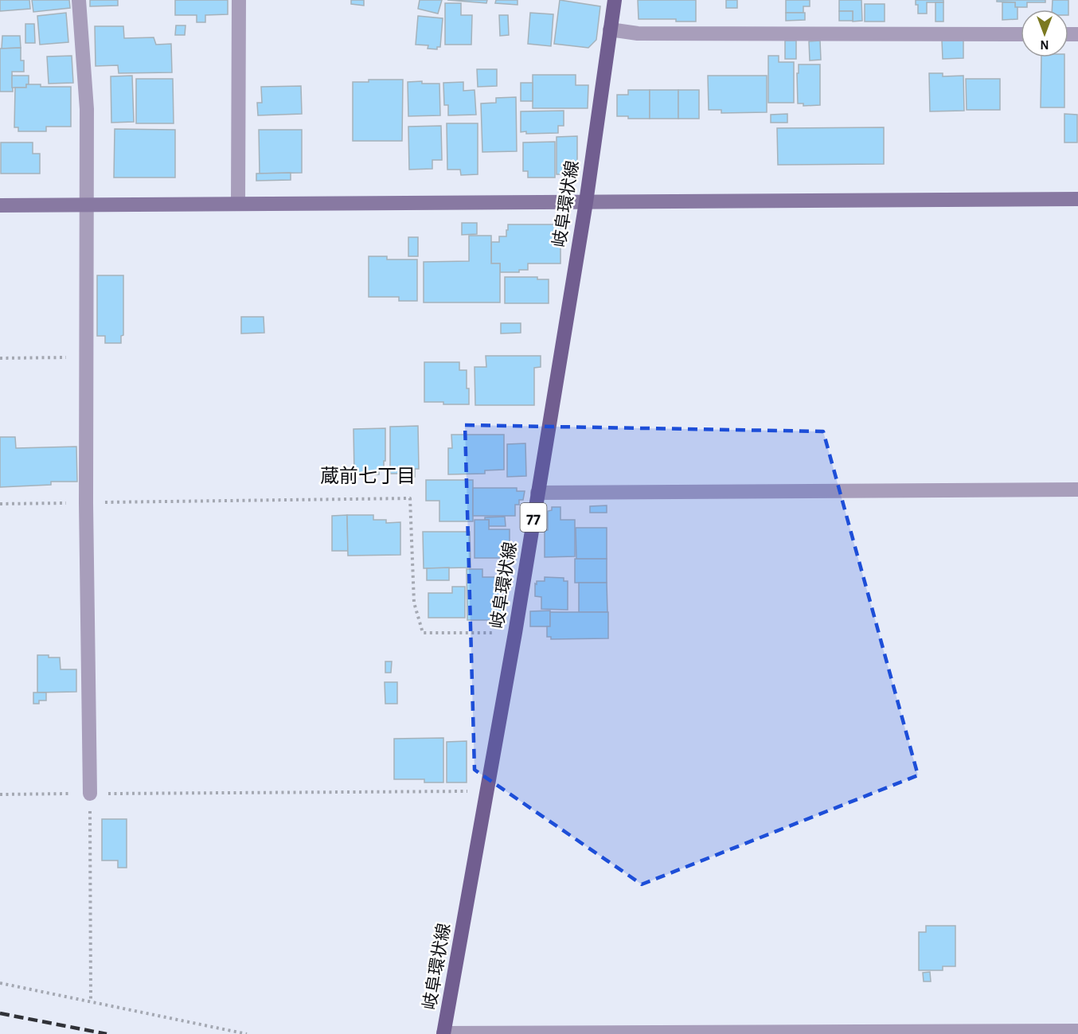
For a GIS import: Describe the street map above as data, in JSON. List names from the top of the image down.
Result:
{
  "streets": {
    "main road": ["岐阜環状線", "77"]
  },
  "districts": ["蔵前七丁目"],
  "north": "bottom"
}
